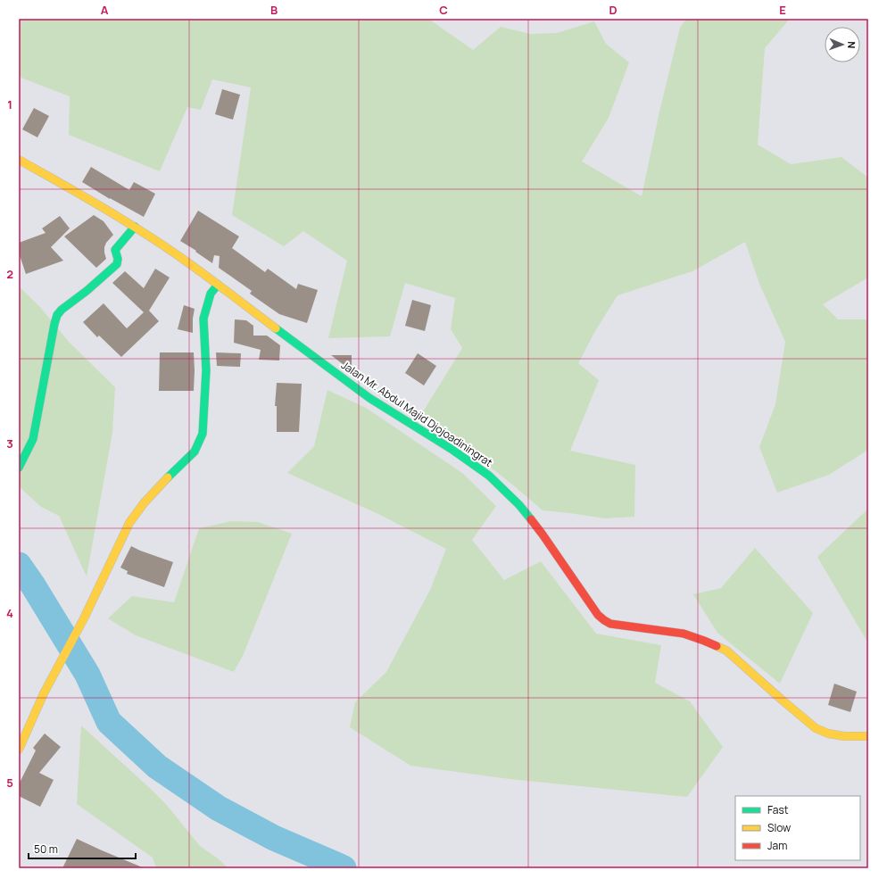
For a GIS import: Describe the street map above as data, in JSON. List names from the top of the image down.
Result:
{
  "streets": {
    "street": ["Jalan Mr. Abdul Majid Djojoadiningrat"]
  },
  "legend": ["Fast", "Slow", "Jam"],
  "scale_bar": "50 m",
  "north": "right",
  "grid": {
    "columns": [
      "A",
      "B",
      "C",
      "D",
      "E"
    ],
    "rows": [
      "1",
      "2",
      "3",
      "4",
      "5"
    ]
  }
}
